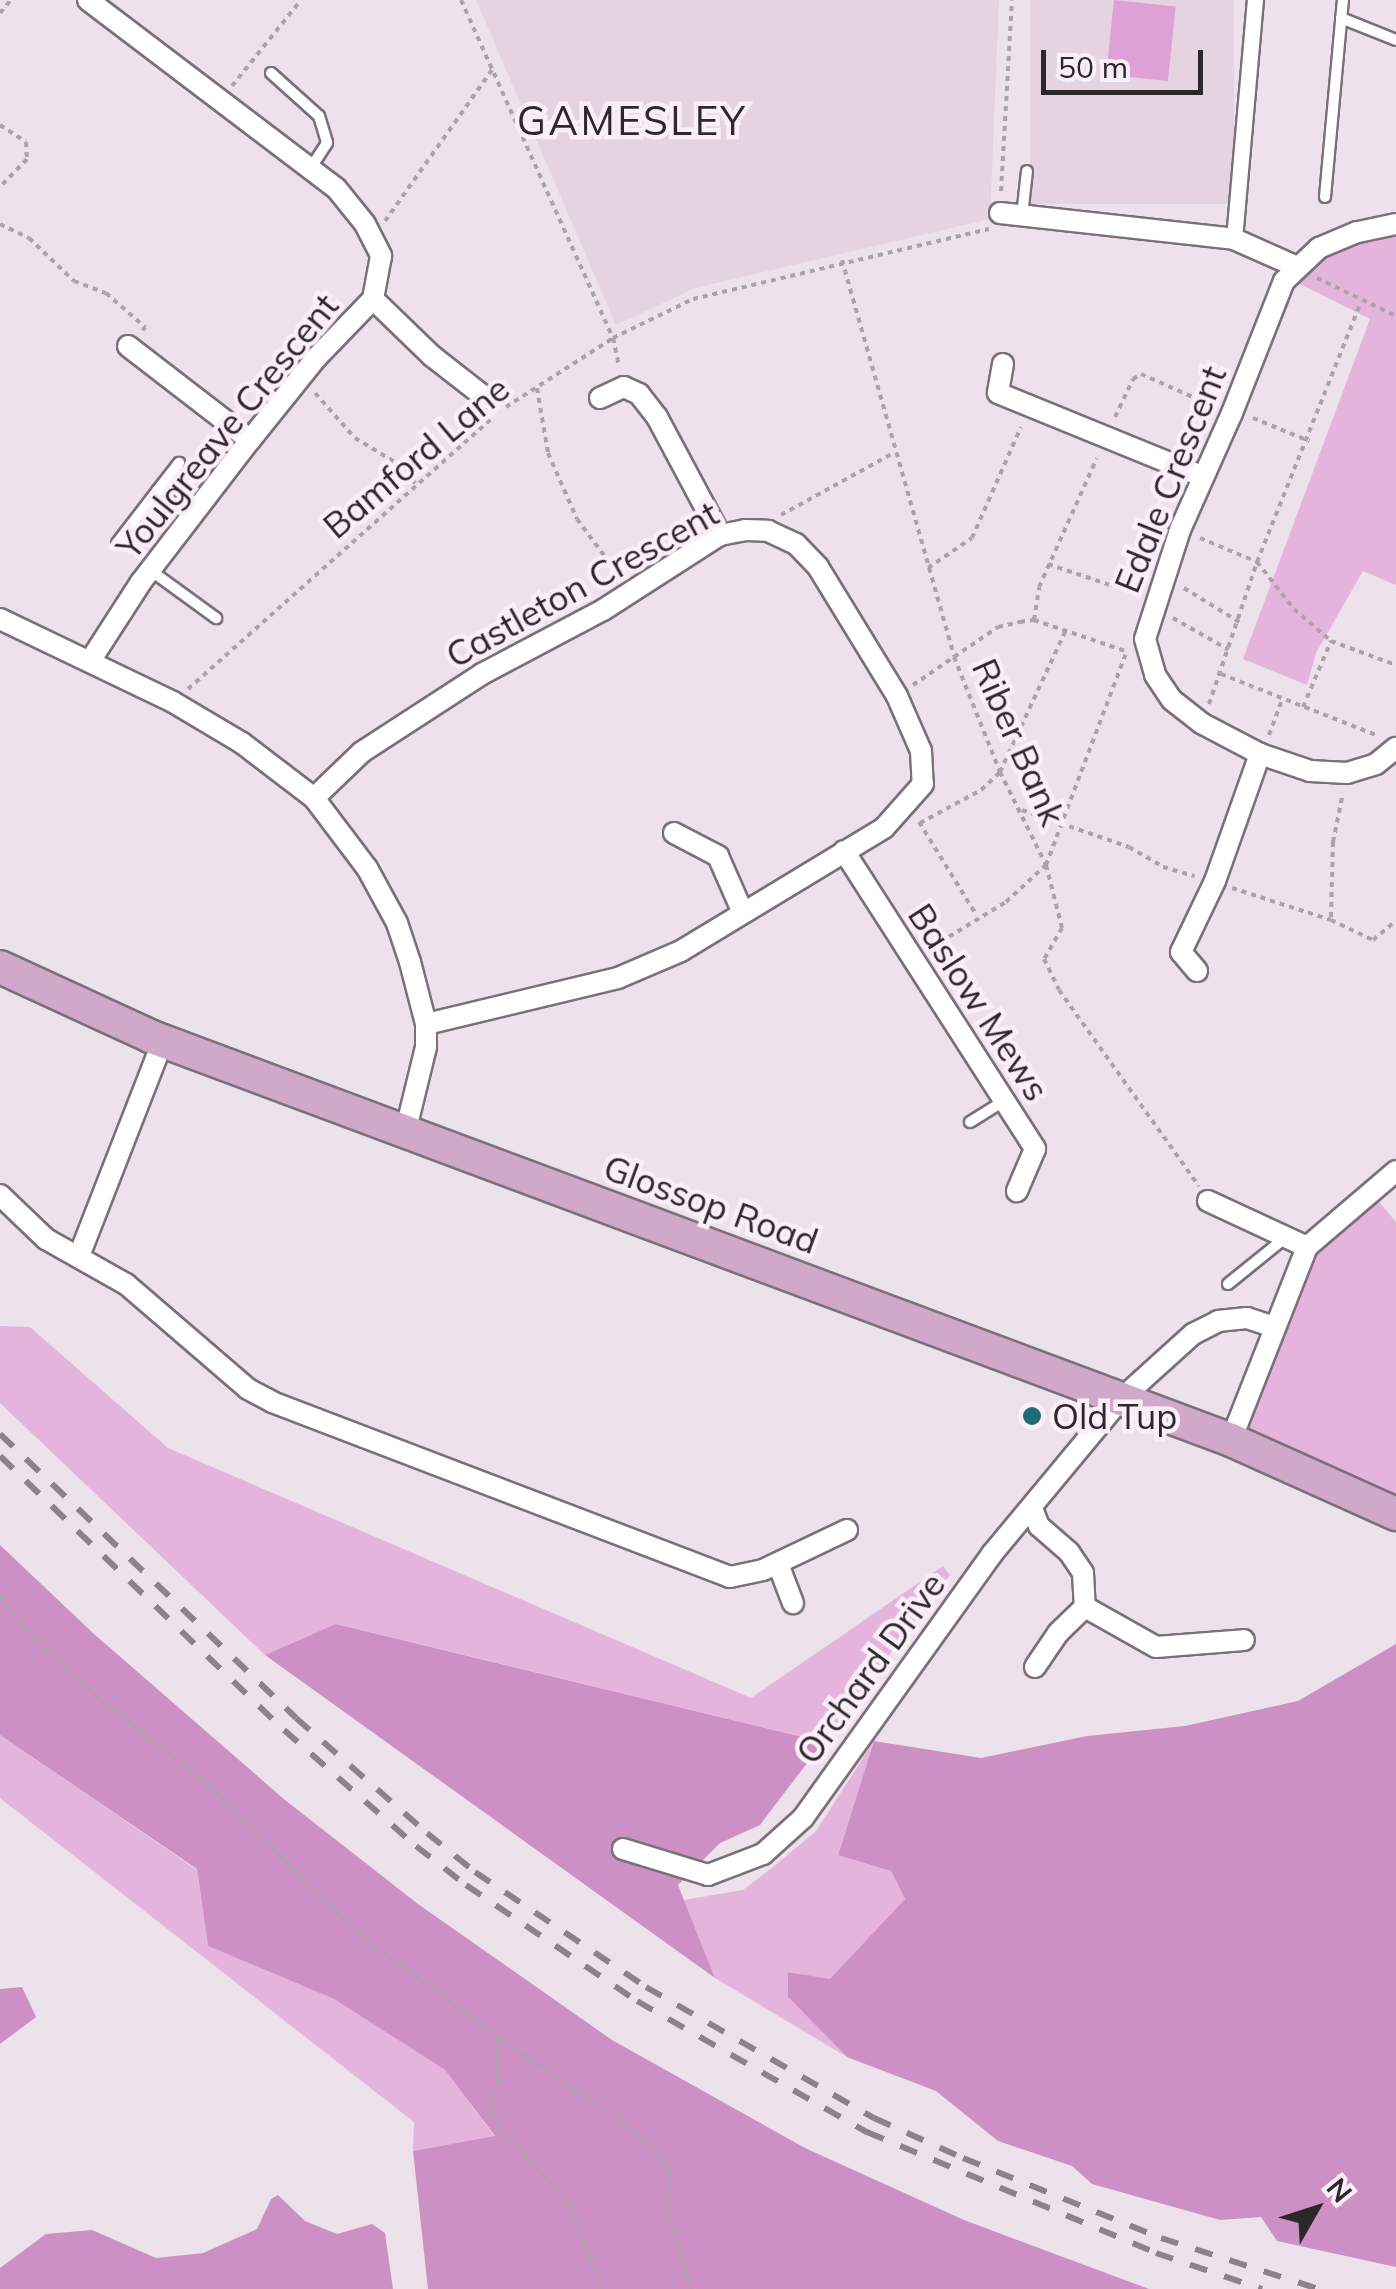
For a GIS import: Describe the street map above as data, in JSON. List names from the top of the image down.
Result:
{
  "streets": {
    "main road": ["Glossop Road"],
    "street": [
      "Youlgreave Crescent",
      "Edale Crescent",
      "Castleton Crescent",
      "Baslow Mews",
      "Orchard Drive"
    ],
    "path": ["Bamford Lane", "Riber Bank"]
  },
  "crossings": [
    ["Bamford Lane", "Riber Bank"],
    ["Glossop Road", "Orchard Drive"]
  ],
  "districts": ["GAMESLEY"],
  "places": ["Old Tup"],
  "scale_bar": "50 m",
  "north": "top right"
}
